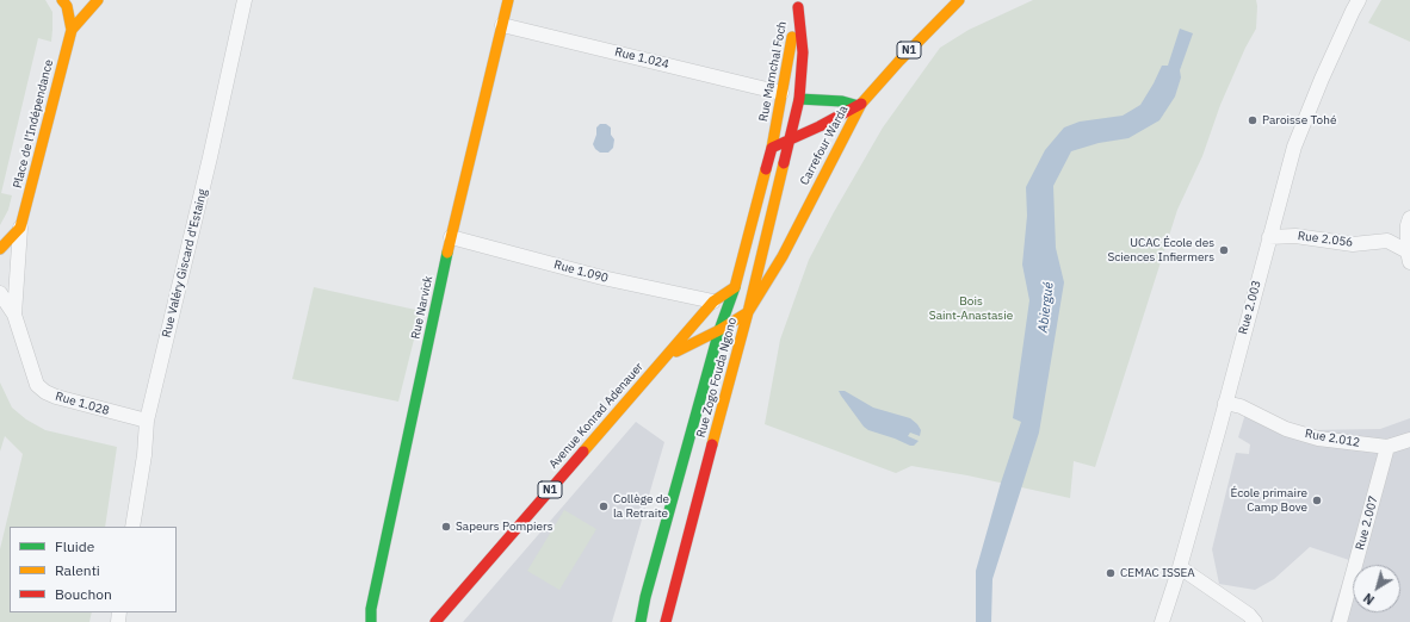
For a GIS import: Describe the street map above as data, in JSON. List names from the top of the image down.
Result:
{
  "streets": {
    "main road": [
      "N1",
      "Rue Marnchal Foch",
      "Place de l'Indépendance",
      "Carrefour Warda",
      "Rue Narvick",
      "Rue Zogo Fouda Ngono",
      "Avenue Konrad Adenauer"
    ],
    "street": [
      "Rue 1.024",
      "Rue 2.056",
      "Rue Valéry Giscard d'Estaing",
      "Rue 1.090",
      "Rue 2.003",
      "Rue 1.028",
      "Rue 2.012",
      "Rue 2.007"
    ]
  },
  "crossings": [
    ["N1", "Carrefour Warda"],
    ["Rue 1.024", "Rue Marnchal Foch"],
    ["Rue 1.024", "Rue Narvick"],
    ["Rue Marnchal Foch", "Carrefour Warda"],
    ["Rue Marnchal Foch", "Rue Zogo Fouda Ngono"],
    ["Place de l'Indépendance", "Rue 1.028"],
    ["Carrefour Warda", "Rue Zogo Fouda Ngono"],
    ["Carrefour Warda", "Avenue Konrad Adenauer"],
    ["Rue 2.056", "Rue 2.003"],
    ["Rue Valéry Giscard d'Estaing", "Rue 1.028"],
    ["Rue 1.090", "Rue Narvick"],
    ["Rue 1.090", "Avenue Konrad Adenauer"],
    ["Rue 2.003", "Rue 2.012"],
    ["Rue Zogo Fouda Ngono", "Avenue Konrad Adenauer"],
    ["Rue 2.012", "Rue 2.007"]
  ],
  "water": ["Abiergué"],
  "parks": ["Bois Saint-Anastasie"],
  "places": [
    "Paroisse Tohé",
    "UCAC École des Sciences Infiermers",
    "École primaire Camp Bove",
    "Collège de la Retraite",
    "Sapeurs Pompiers",
    "CEMAC ISSEA"
  ],
  "legend": ["Fluide", "Ralenti", "Bouchon"],
  "north": "bottom left"
}
